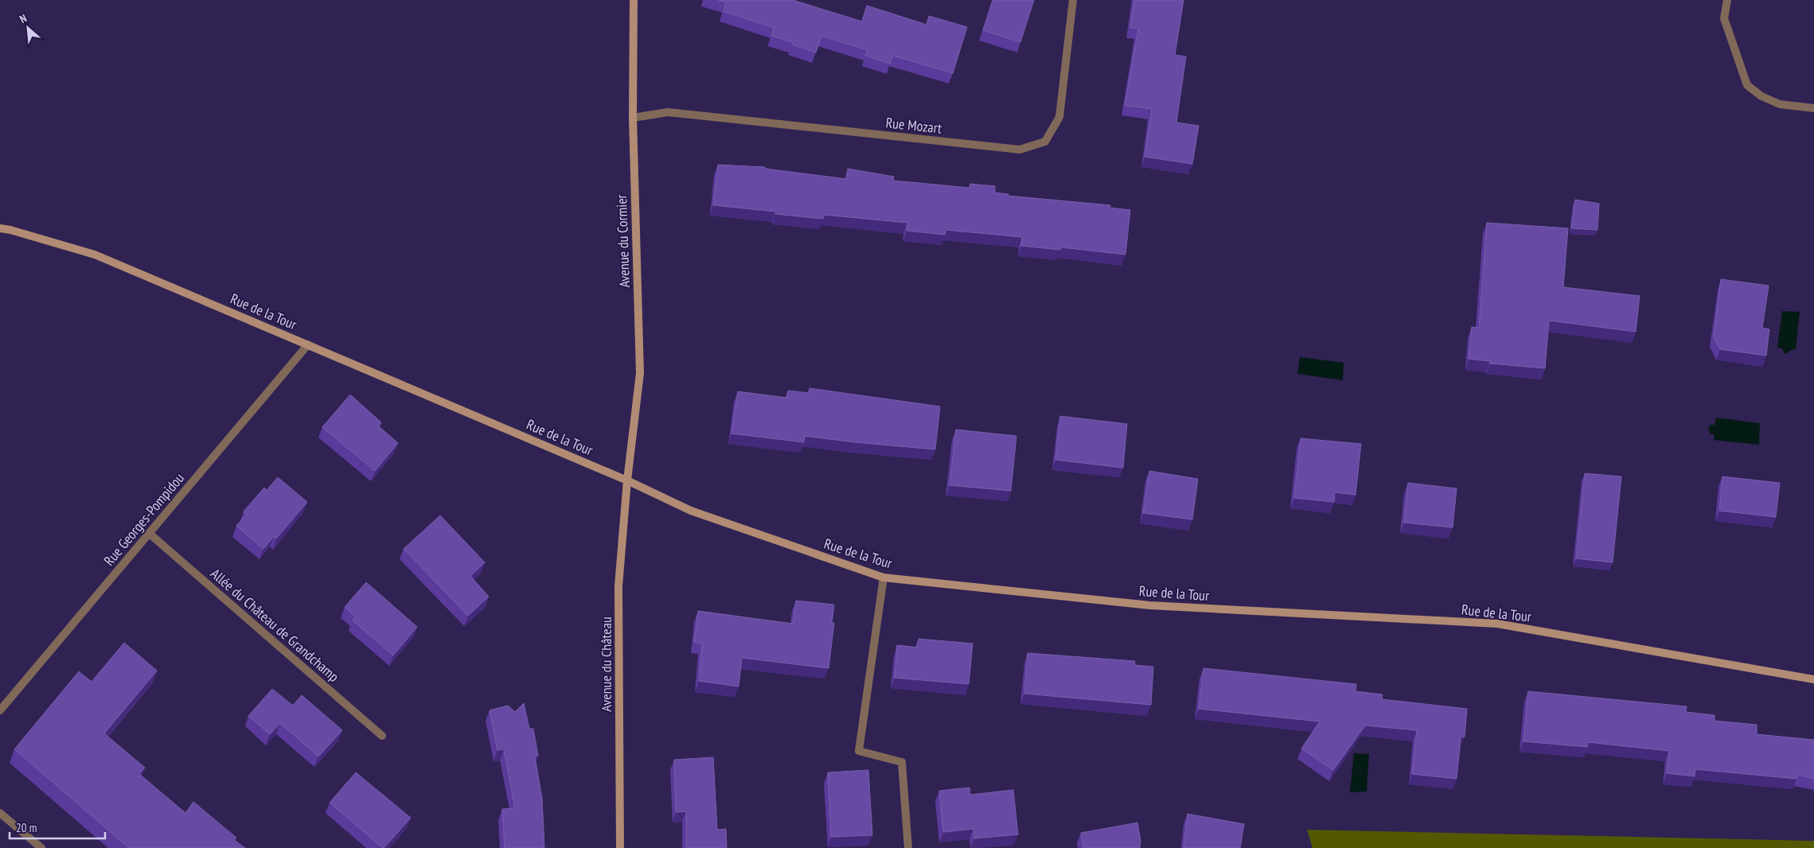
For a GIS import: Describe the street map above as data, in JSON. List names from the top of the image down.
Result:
{
  "streets": {
    "street": [
      "Rue Mozart",
      "Avenue du Cormier",
      "Rue de la Tour",
      "Rue Georges-Pompidou",
      "Allée du Château de Grandchamp",
      "Avenue du Château"
    ]
  },
  "crossings": [
    ["Rue Mozart", "Avenue du Cormier"],
    ["Avenue du Cormier", "Rue de la Tour"],
    ["Avenue du Cormier", "Avenue du Château"],
    ["Rue de la Tour", "Rue Georges-Pompidou"],
    ["Rue de la Tour", "Avenue du Château"],
    ["Rue Georges-Pompidou", "Allée du Château de Grandchamp"]
  ],
  "scale_bar": "20 m",
  "north": "top left"
}
